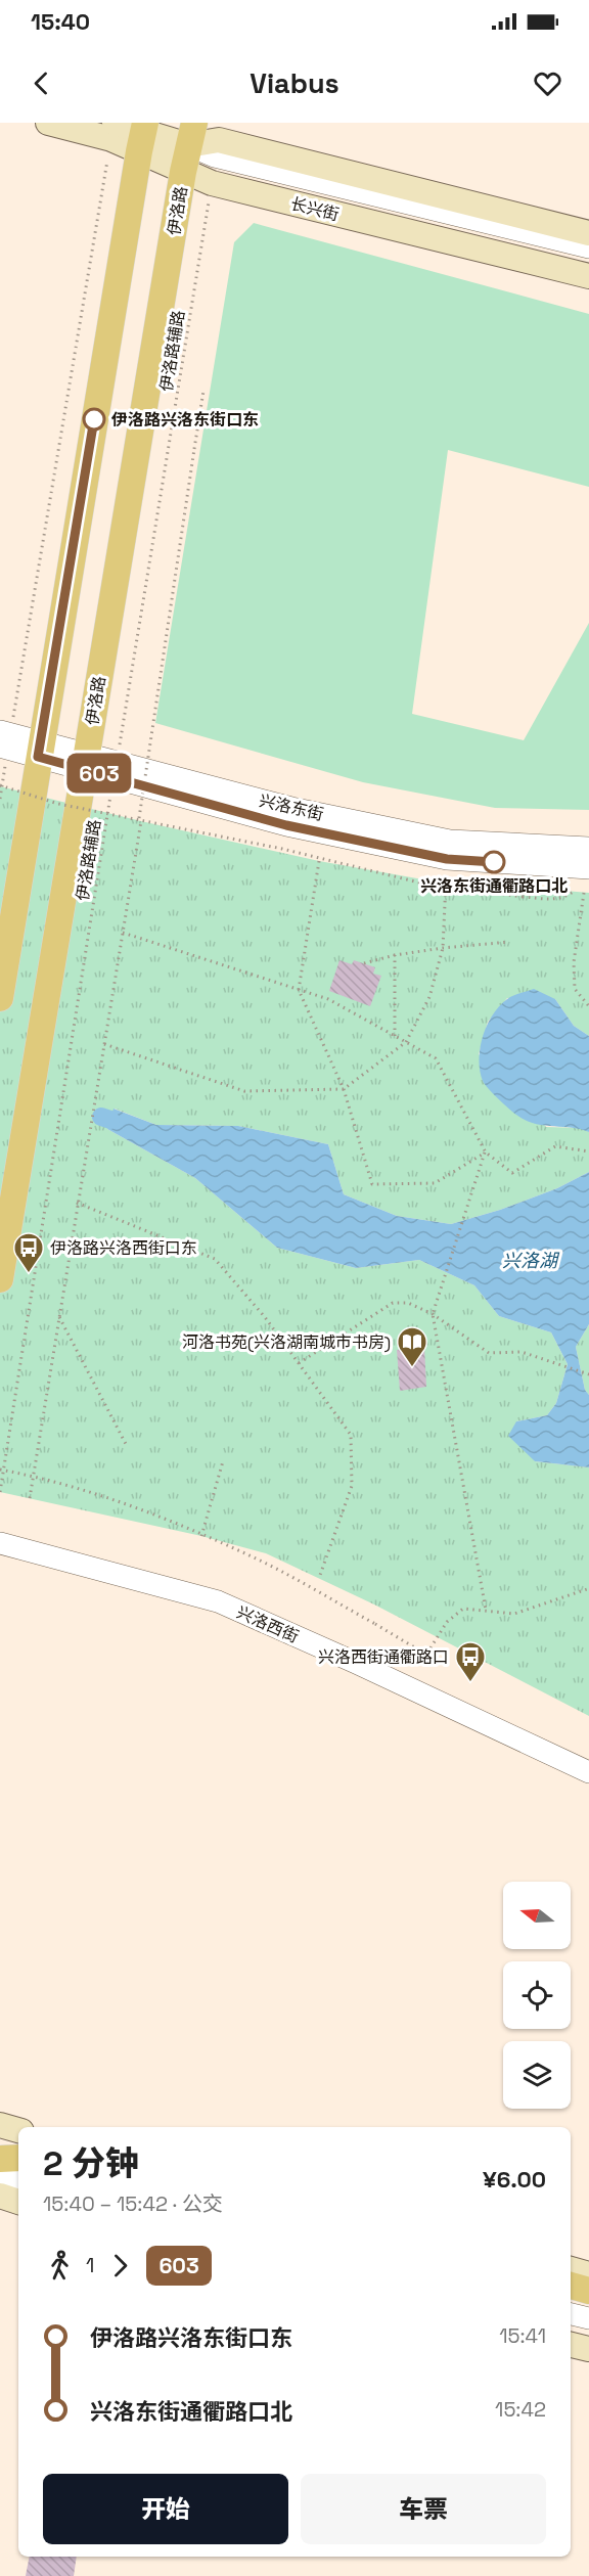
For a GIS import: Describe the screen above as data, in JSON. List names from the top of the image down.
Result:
{
  "streets": {
    "main road": ["长兴街", "伊洛路"],
    "street": ["兴洛东街", "兴洛西街"],
    "path": ["伊洛路辅路"]
  },
  "crossings": [
    ["长兴街", "伊洛路"],
    ["长兴街", "伊洛路辅路"],
    ["伊洛路", "兴洛东街"],
    ["伊洛路辅路", "兴洛东街"]
  ],
  "water": ["兴洛湖"],
  "places": {
    "other": ["伊洛路兴洛东街口东", "兴洛东街通衢路口北"],
    "bus stop": ["伊洛路兴洛西街口东", "兴洛西街通衢路口"],
    "library": ["河洛书苑(兴洛湖南城市书房)"]
  },
  "lines": ["bus line 603"],
  "north": "left",
  "page": {
    "status": "15:40",
    "header": "Viabus",
    "on_map": "603",
    "heading": ["2 分钟", "15:40 – 15:42 · 公交", "¥6.00"],
    "legs": ["1", "603"],
    "list": [
      {
        "name": "伊洛路兴洛东街口东",
        "value": "15:41"
      },
      {
        "name": "兴洛东街通衢路口北",
        "value": "15:42"
      }
    ],
    "buttons": ["开始", "车票"]
  }
}
